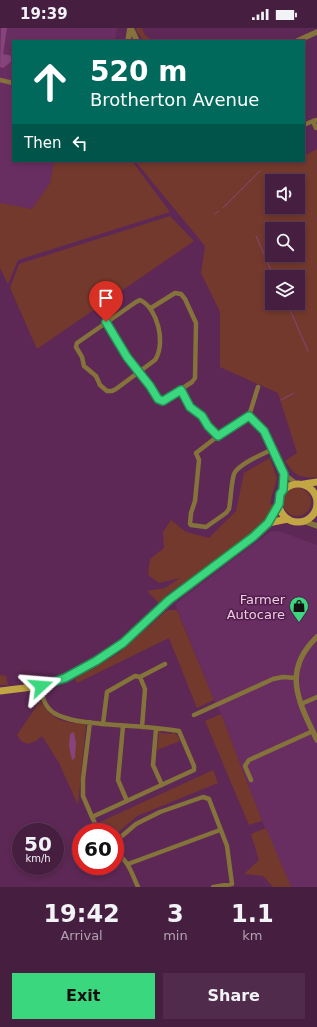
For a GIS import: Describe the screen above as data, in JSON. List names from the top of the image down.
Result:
{
  "places": {
    "shop": ["Farmer Autocare"]
  },
  "page": {
    "status": "19:39",
    "turn": ["520 m", "Brotherton Avenue"],
    "then": "Then",
    "speed": "50 km/h",
    "limit": "60",
    "eta": [
      "19:42",
      "Arrival",
      "3",
      "min",
      "1.1",
      "km"
    ],
    "buttons": ["Exit", "Share"]
  }
}
